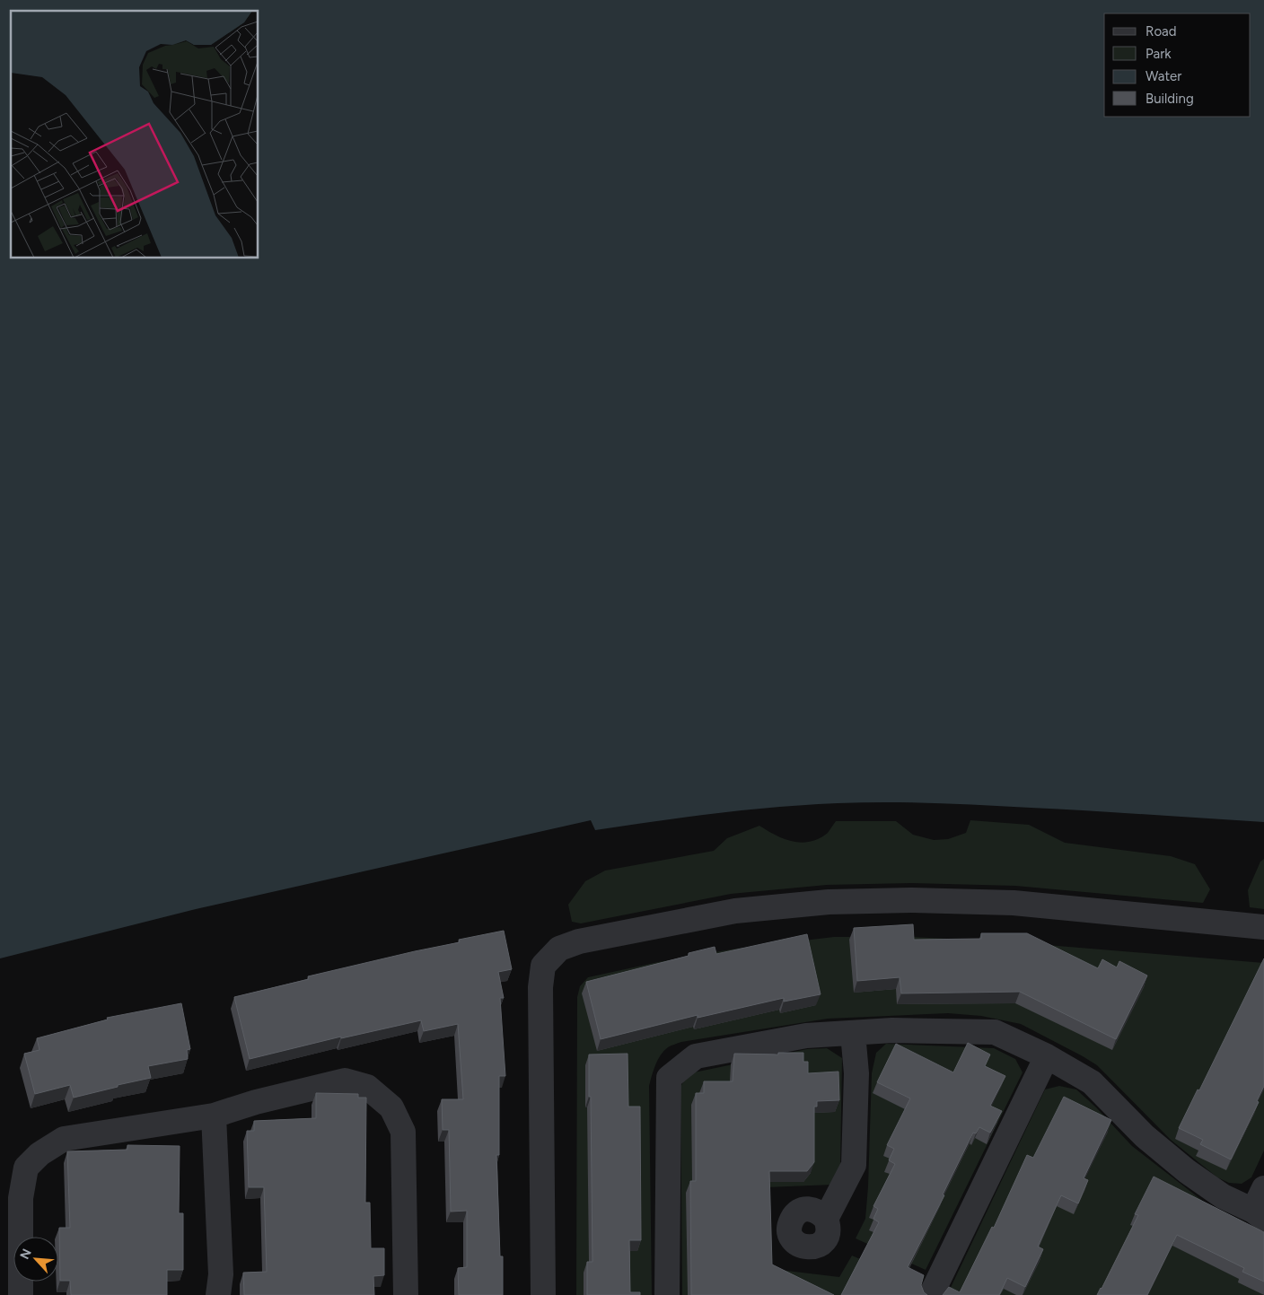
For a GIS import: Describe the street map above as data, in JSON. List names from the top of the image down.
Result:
{
  "legend": [
    "Road",
    "Park",
    "Water",
    "Building"
  ],
  "north": "top left"
}
